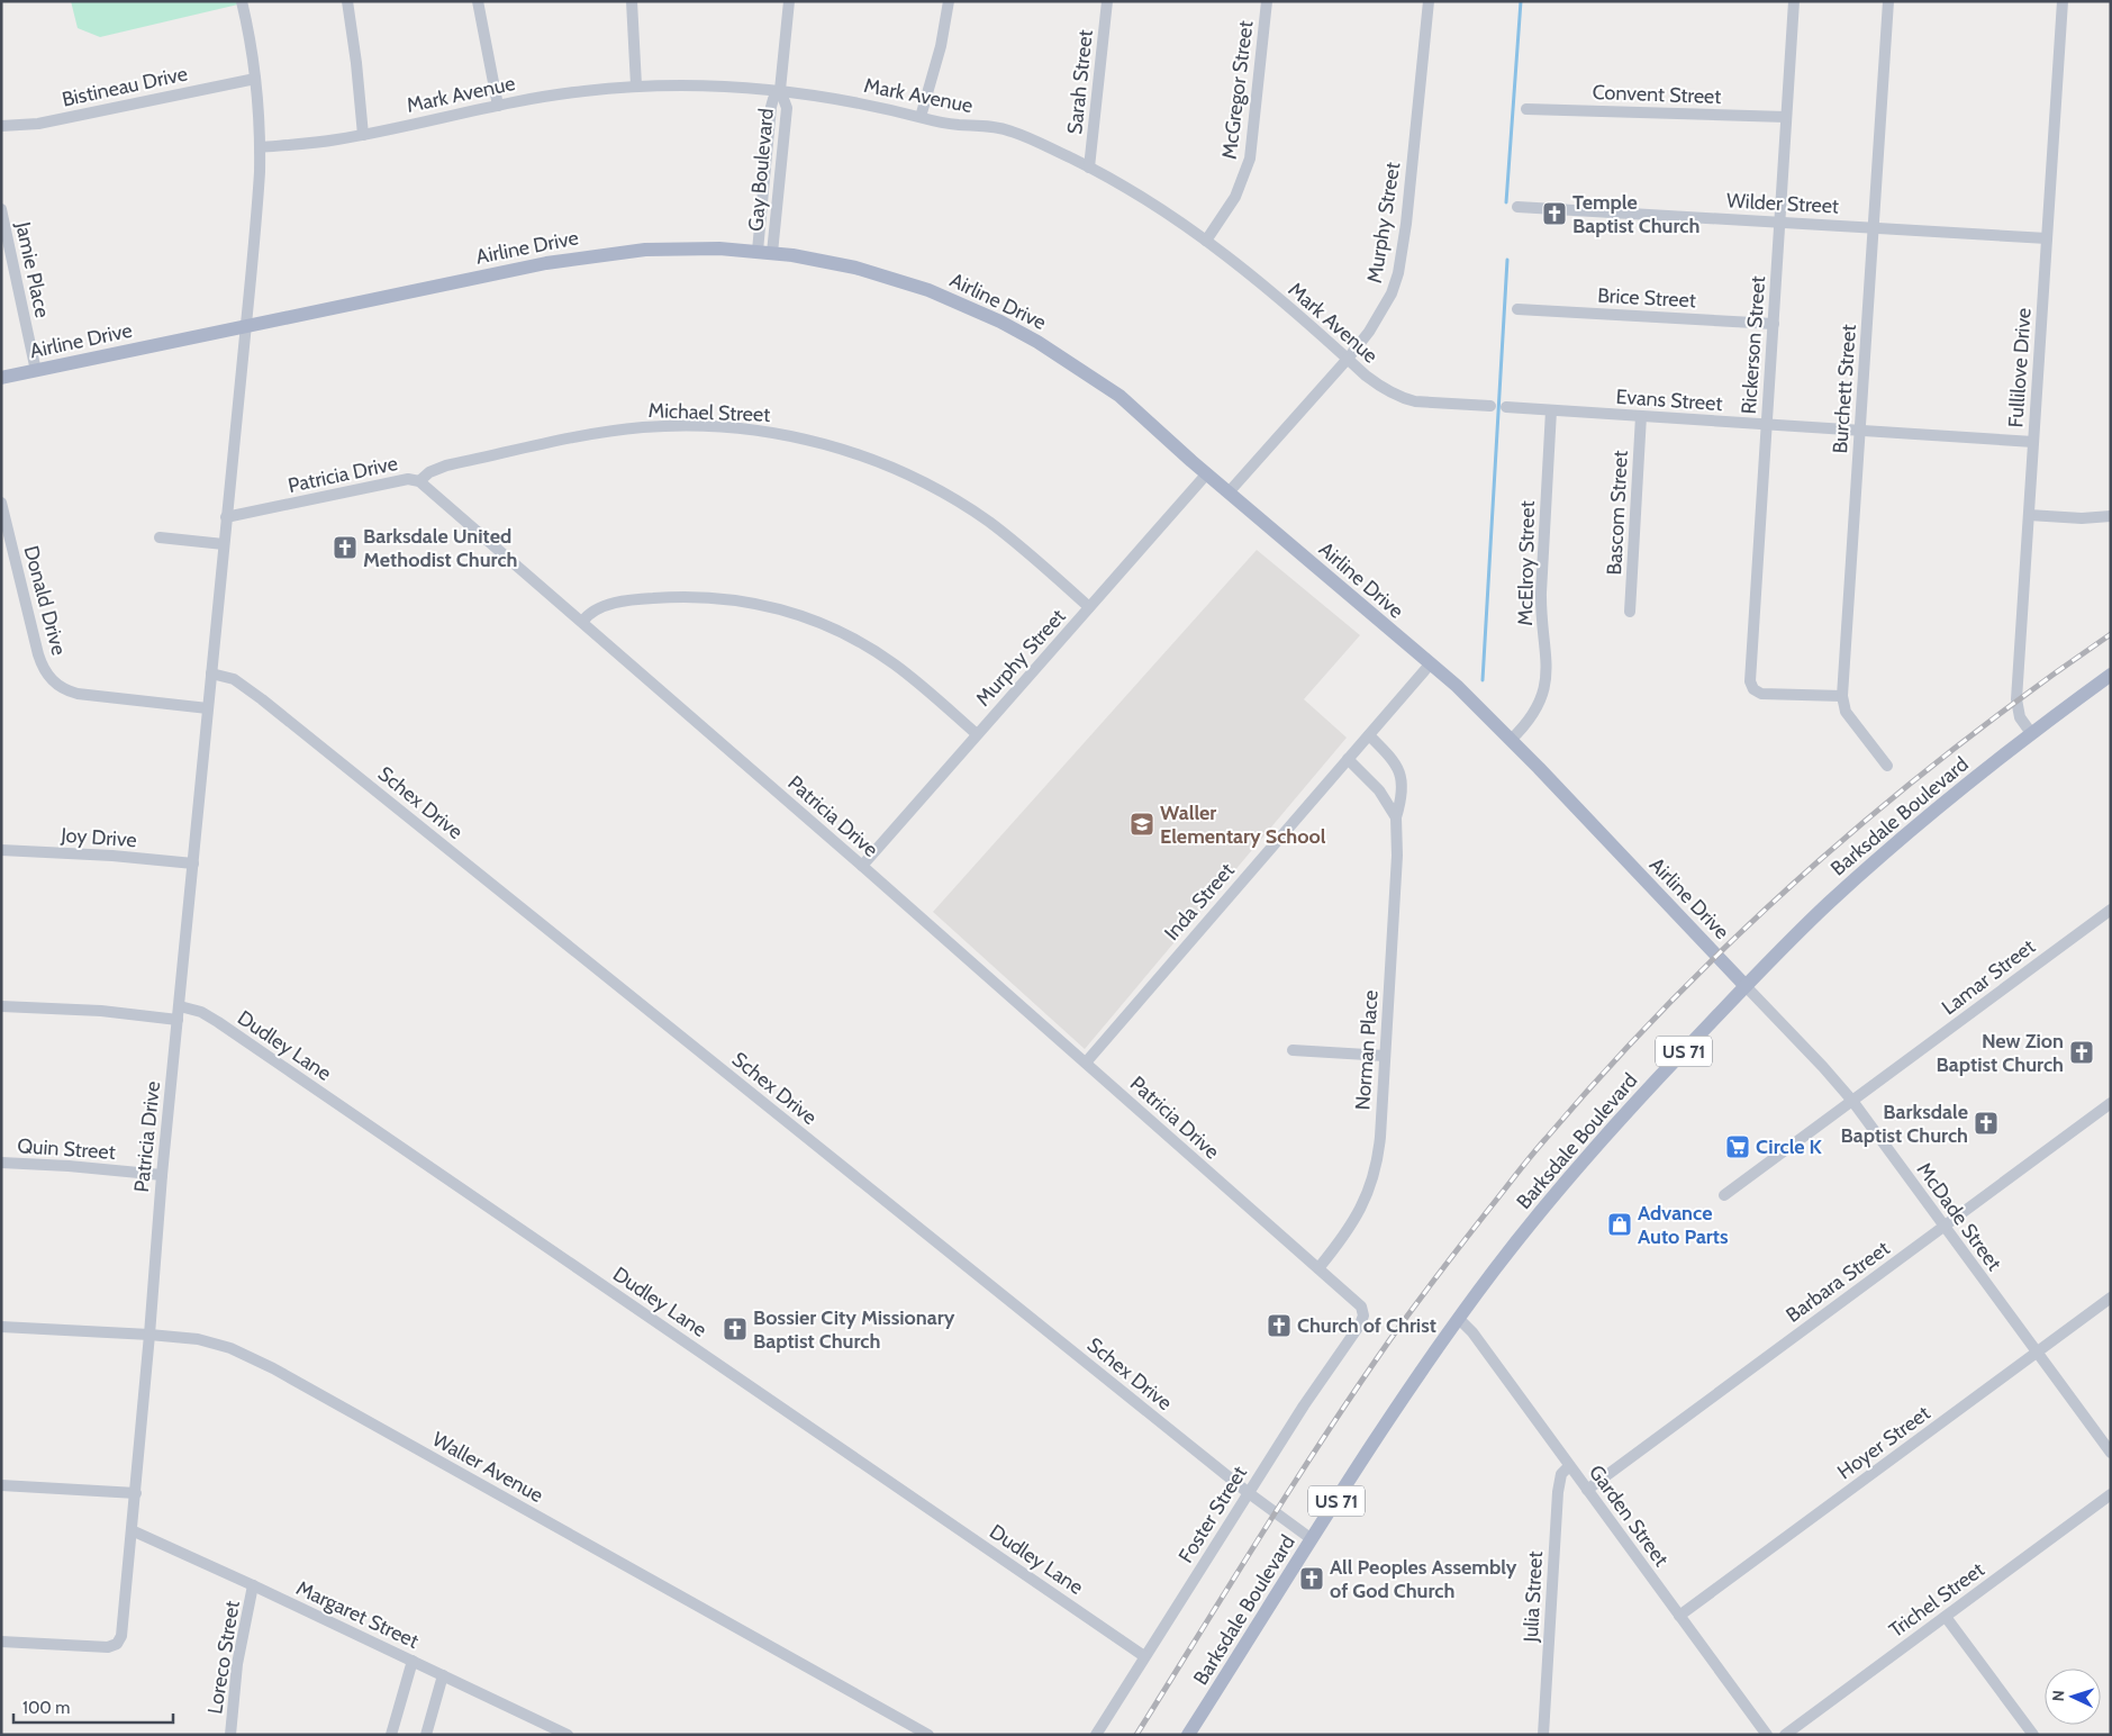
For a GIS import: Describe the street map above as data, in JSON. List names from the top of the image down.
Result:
{
  "streets": {
    "main road": ["Airline Drive", "Barksdale Boulevard", "US 71"],
    "street": [
      "Sarah Street",
      "Bistineau Drive",
      "McGregor Street",
      "Mark Avenue",
      "Convent Street",
      "Gay Boulevard",
      "Wilder Street",
      "Murphy Street",
      "Jamie Place",
      "Brice Street",
      "Rickerson Street",
      "Fullilove Drive",
      "Burchett Street",
      "Evans Street",
      "Michael Street",
      "Patricia Drive",
      "Bascom Street",
      "McElroy Street",
      "Donald Drive",
      "Schex Drive",
      "Joy Drive",
      "Inda Street",
      "Lamar Street",
      "Dudley Lane",
      "Norman Place",
      "Quin Street",
      "McDade Street",
      "Barbara Street",
      "Hoyer Street",
      "Waller Avenue",
      "Foster Street",
      "Garden Street",
      "Julia Street",
      "Trichel Street",
      "Margaret Street",
      "Loreco Street"
    ]
  },
  "crossings": [
    ["Sarah Street", "Mark Avenue"],
    ["Bistineau Drive", "Patricia Drive"],
    ["McGregor Street", "Mark Avenue"],
    ["Mark Avenue", "Gay Boulevard"],
    ["Mark Avenue", "Murphy Street"],
    ["Mark Avenue", "Patricia Drive"],
    ["Convent Street", "Rickerson Street"],
    ["Gay Boulevard", "Airline Drive"],
    ["Wilder Street", "Rickerson Street"],
    ["Wilder Street", "Fullilove Drive"],
    ["Wilder Street", "Burchett Street"],
    ["Murphy Street", "Airline Drive"],
    ["Murphy Street", "Michael Street"],
    ["Murphy Street", "Patricia Drive"],
    ["Airline Drive", "Jamie Place"],
    ["Airline Drive", "Patricia Drive"],
    ["Airline Drive", "McElroy Street"],
    ["Airline Drive", "Barksdale Boulevard"],
    ["Airline Drive", "Inda Street"],
    ["Airline Drive", "McDade Street"],
    ["Brice Street", "Rickerson Street"],
    ["Rickerson Street", "Burchett Street"],
    ["Rickerson Street", "Evans Street"],
    ["Fullilove Drive", "Evans Street"],
    ["Fullilove Drive", "Barksdale Boulevard"],
    ["Burchett Street", "Evans Street"],
    ["Evans Street", "Bascom Street"],
    ["Evans Street", "McElroy Street"],
    ["Michael Street", "Patricia Drive"],
    ["Patricia Drive", "Donald Drive"],
    ["Patricia Drive", "Schex Drive"],
    ["Patricia Drive", "Joy Drive"],
    ["Patricia Drive", "Inda Street"],
    ["Patricia Drive", "Dudley Lane"],
    ["Patricia Drive", "Norman Place"],
    ["Patricia Drive", "Quin Street"],
    ["Patricia Drive", "Waller Avenue"],
    ["Patricia Drive", "Foster Street"],
    ["Patricia Drive", "Margaret Street"],
    ["Schex Drive", "Barksdale Boulevard"],
    ["Schex Drive", "Foster Street"],
    ["Barksdale Boulevard", "McDade Street"],
    ["Barksdale Boulevard", "Garden Street"],
    ["Inda Street", "Norman Place"],
    ["Lamar Street", "McDade Street"],
    ["Dudley Lane", "Foster Street"],
    ["McDade Street", "Barbara Street"],
    ["McDade Street", "Hoyer Street"],
    ["Barbara Street", "Garden Street"],
    ["Hoyer Street", "Garden Street"],
    ["Garden Street", "Julia Street"],
    ["Margaret Street", "Loreco Street"]
  ],
  "places": {
    "church": [
      "Temple Baptist Church",
      "Barksdale United Methodist Church",
      "New Zion Baptist Church",
      "Barksdale Baptist Church",
      "Church of Christ",
      "Bossier City Missionary Baptist Church",
      "All Peoples Assembly of God Church"
    ],
    "school or university": ["Waller Elementary School"],
    "supermarket": ["Circle K"],
    "shop": ["Advance Auto Parts"]
  },
  "scale_bar": "100 m",
  "north": "left"
}
